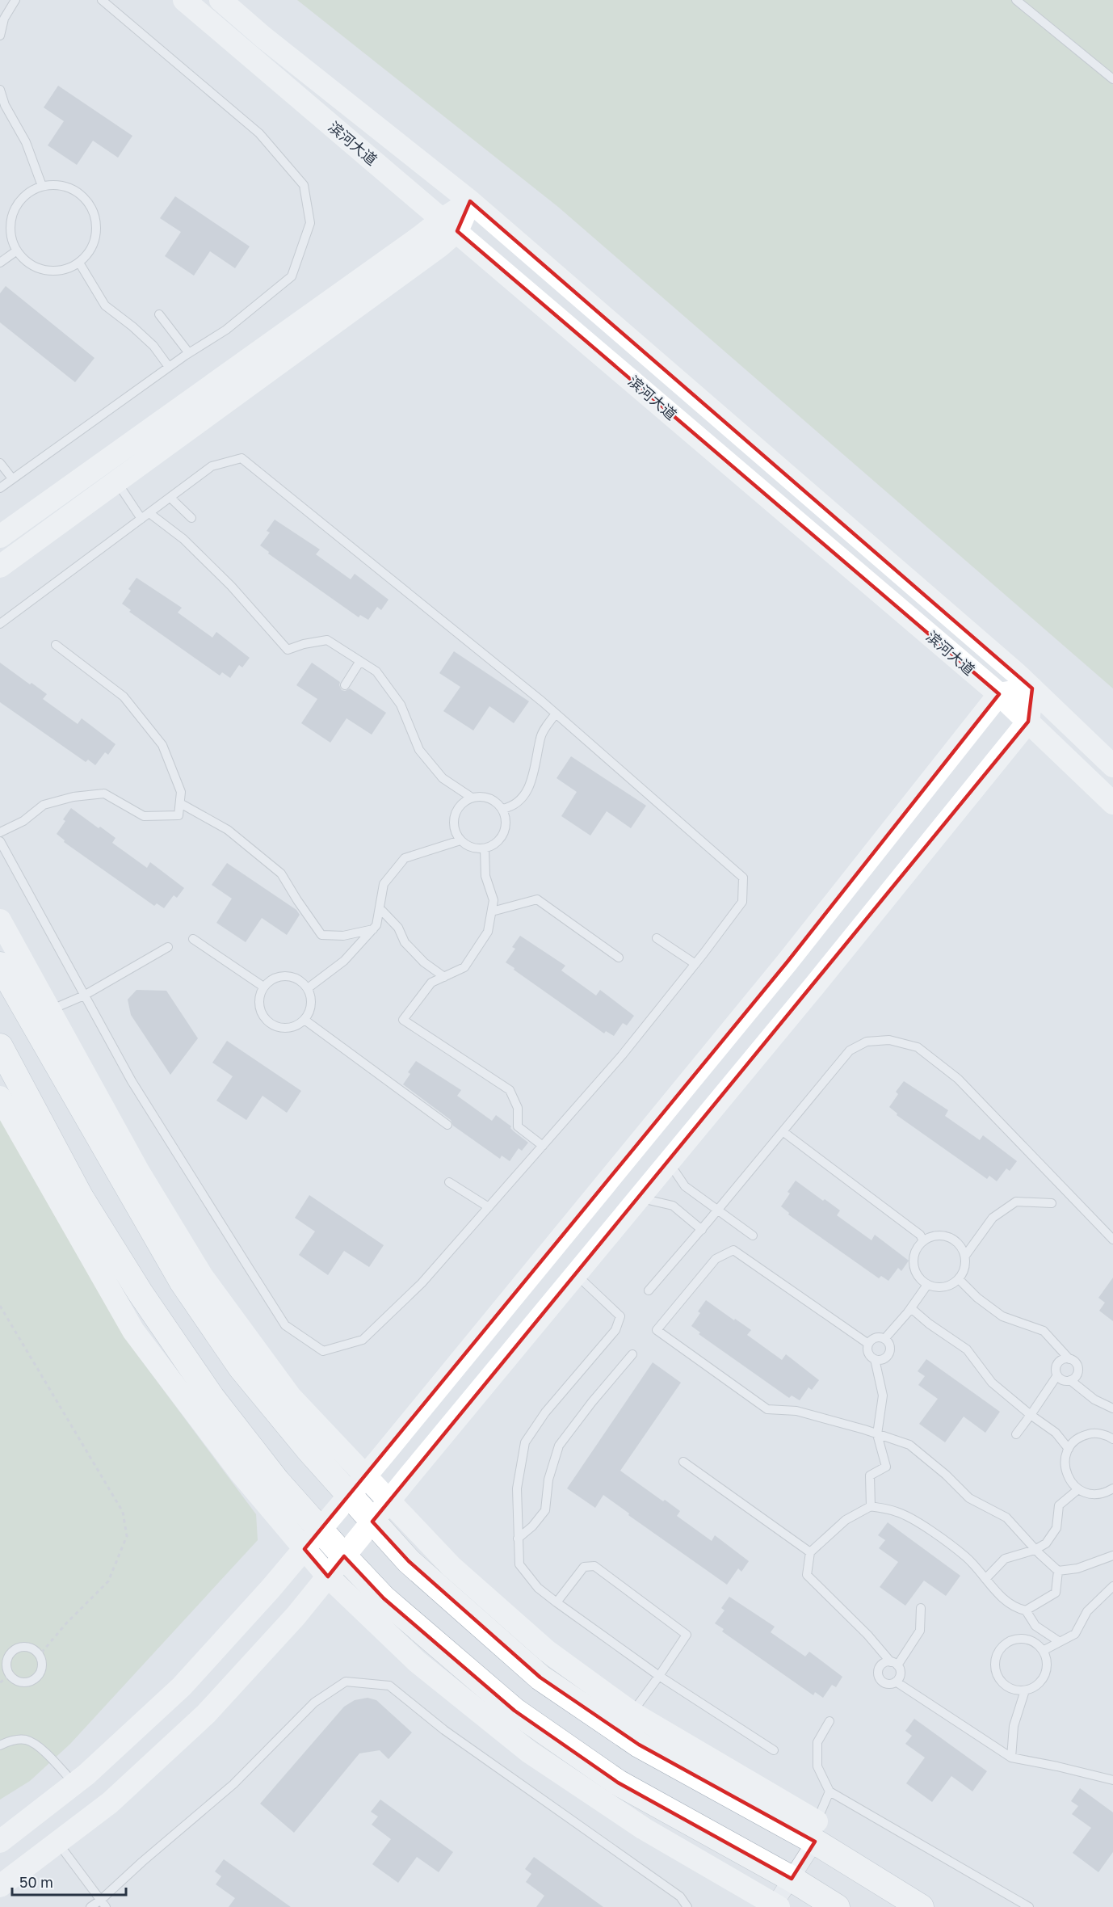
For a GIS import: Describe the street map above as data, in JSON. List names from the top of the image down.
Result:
{
  "streets": {
    "street": ["滨河大道"]
  },
  "scale_bar": "50 m"
}
